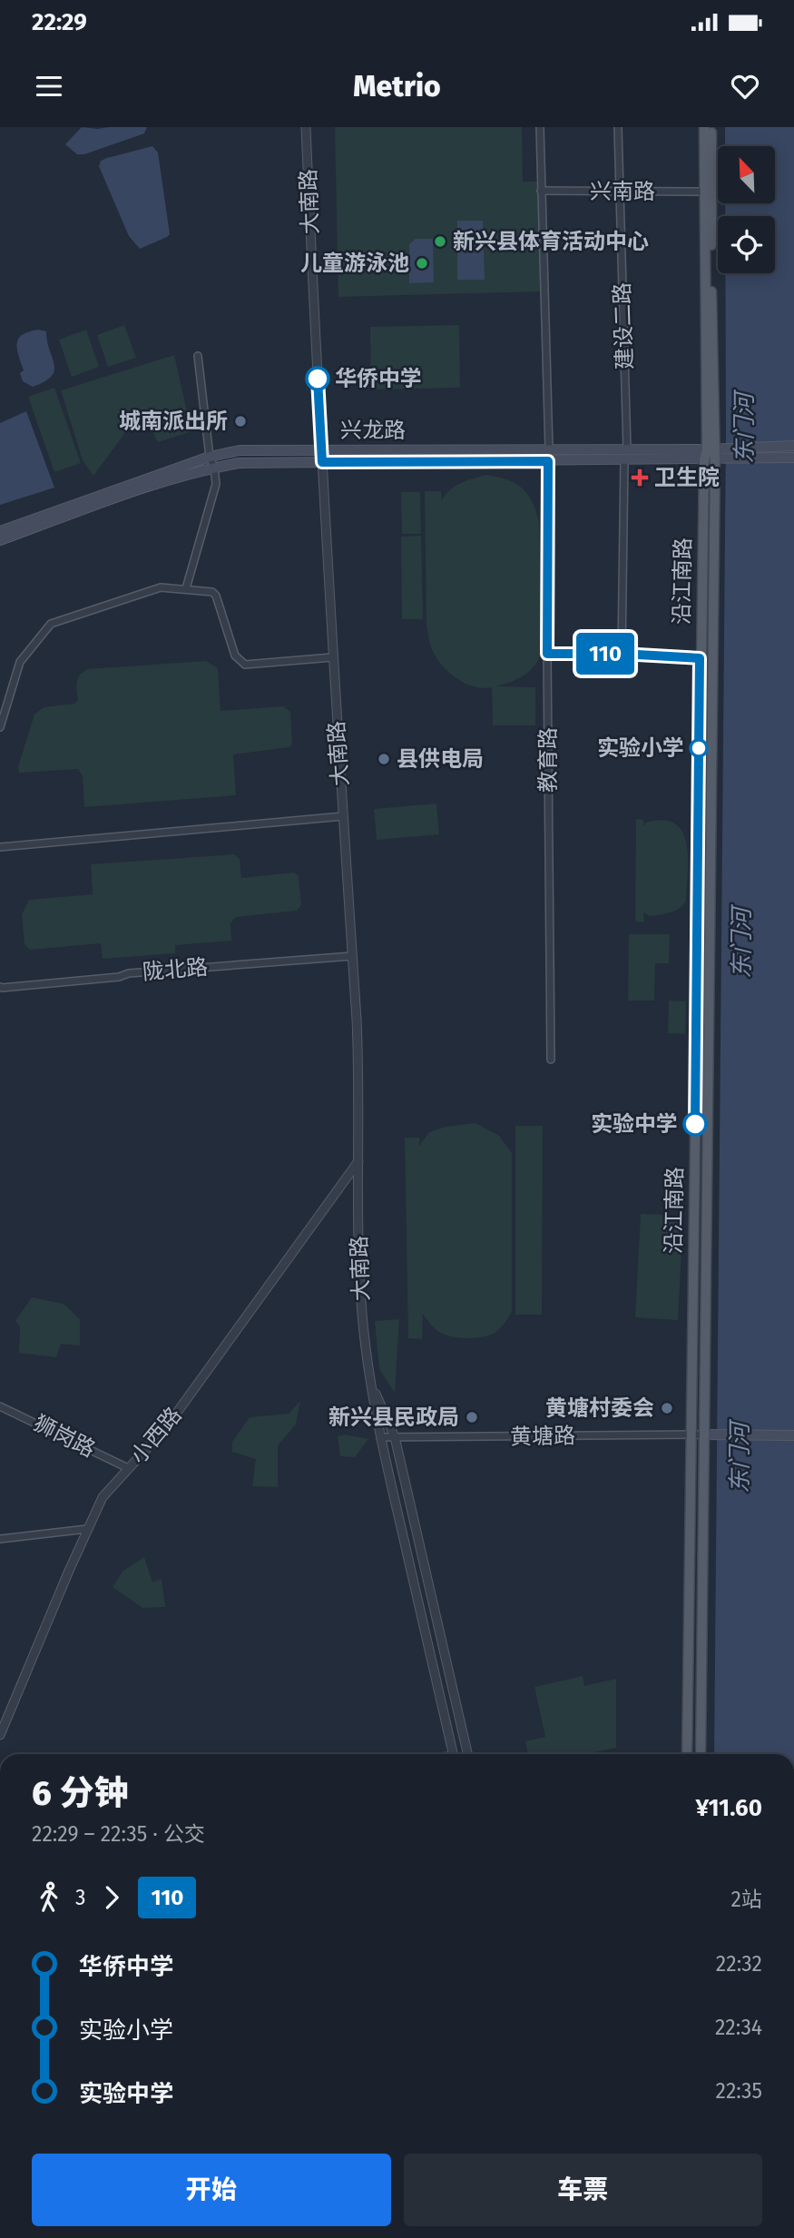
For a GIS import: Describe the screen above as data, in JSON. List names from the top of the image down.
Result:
{
  "streets": {
    "main road": ["兴龙路", "沿江南路"],
    "street": [
      "兴南路",
      "大南路",
      "建设二路",
      "教育路",
      "陇北路",
      "小西路",
      "狮岗路",
      "黄塘路"
    ]
  },
  "crossings": [
    ["兴南路", "建设二路"],
    ["兴南路", "沿江南路"],
    ["大南路", "兴龙路"],
    ["大南路", "陇北路"],
    ["大南路", "小西路"],
    ["大南路", "黄塘路"],
    ["建设二路", "兴龙路"],
    ["兴龙路", "沿江南路"],
    ["兴龙路", "教育路"],
    ["沿江南路", "黄塘路"],
    ["小西路", "狮岗路"]
  ],
  "water": ["东门河"],
  "places": {
    "other": [
      "新兴县体育活动中心",
      "儿童游泳池",
      "华侨中学",
      "城南派出所",
      "实验小学",
      "县供电局",
      "实验中学",
      "黄塘村委会",
      "新兴县民政局"
    ],
    "health": ["卫生院"]
  },
  "lines": ["bus line 110"],
  "north": "top left",
  "page": {
    "status": "22:29",
    "header": "Metrio",
    "on_map": "110",
    "heading": ["6 分钟", "22:29 – 22:35 · 公交", "¥11.60"],
    "legs": ["3", "110", "2站"],
    "list": [
      {
        "name": "华侨中学",
        "value": "22:32"
      },
      {
        "name": "实验小学",
        "value": "22:34"
      },
      {
        "name": "实验中学",
        "value": "22:35"
      }
    ],
    "buttons": ["开始", "车票"]
  }
}
